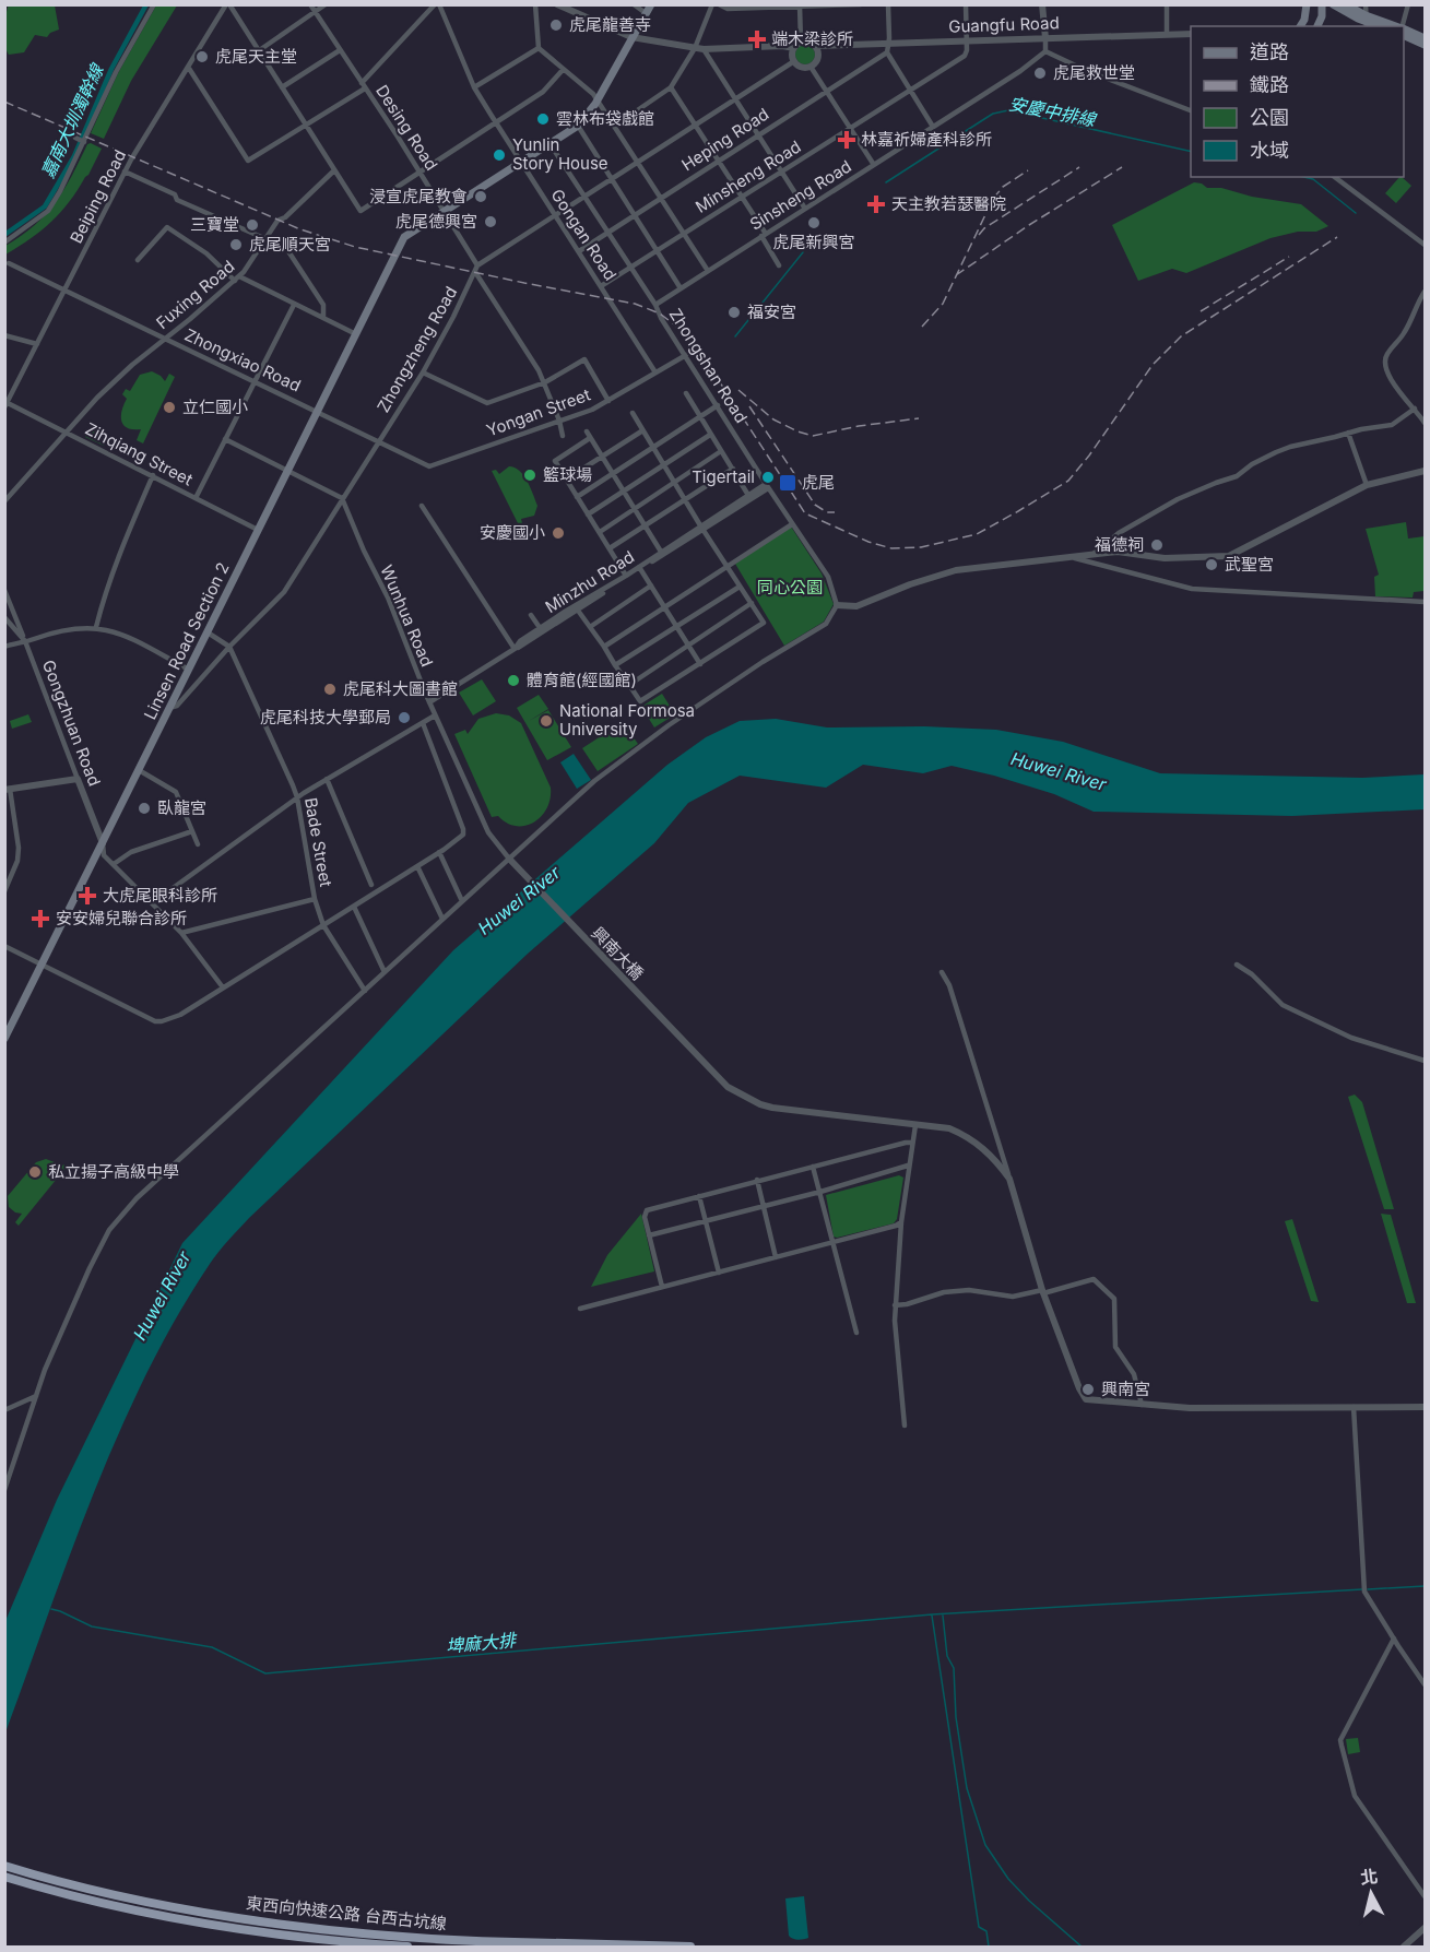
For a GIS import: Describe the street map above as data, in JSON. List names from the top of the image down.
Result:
{
  "streets": {
    "highway": ["東西向快速公路 台西古坑線"],
    "main road": ["Linsen Road Section 2"],
    "street": [
      "Guangfu Road",
      "Desing Road",
      "Heping Road",
      "Minsheng Road",
      "Sinsheng Road",
      "Beiping Road",
      "Gongan Road",
      "Fuxing Road",
      "Zhongzheng Road",
      "Zhongxiao Road",
      "Zhongshan Road",
      "Yongan Street",
      "Zihqiang Street",
      "Minzhu Road",
      "Wunhua Road",
      "Gongzhuan Road",
      "Bade Street",
      "興南大橋"
    ]
  },
  "crossings": [
    ["Guangfu Road", "Minsheng Road"],
    ["Desing Road", "Zhongzheng Road"],
    ["Desing Road", "Yongan Street"],
    ["Desing Road", "Linsen Road Section 2"],
    ["Heping Road", "Gongan Road"],
    ["Heping Road", "Zhongshan Road"],
    ["Minsheng Road", "Gongan Road"],
    ["Minsheng Road", "Zhongshan Road"],
    ["Sinsheng Road", "Zhongshan Road"],
    ["Beiping Road", "Zhongxiao Road"],
    ["Beiping Road", "Zihqiang Street"],
    ["Gongan Road", "Yongan Street"],
    ["Gongan Road", "Linsen Road Section 2"],
    ["Fuxing Road", "Zhongxiao Road"],
    ["Fuxing Road", "Zihqiang Street"],
    ["Zhongzheng Road", "Zhongxiao Road"],
    ["Zhongzheng Road", "Wunhua Road"],
    ["Zhongzheng Road", "Linsen Road Section 2"],
    ["Zhongzheng Road", "Bade Street"],
    ["Zhongxiao Road", "Yongan Street"],
    ["Zhongxiao Road", "Linsen Road Section 2"],
    ["Zhongshan Road", "Yongan Street"],
    ["Zhongshan Road", "Minzhu Road"],
    ["Zhongshan Road", "Linsen Road Section 2"],
    ["Zihqiang Street", "Linsen Road Section 2"],
    ["Minzhu Road", "Wunhua Road"],
    ["Wunhua Road", "興南大橋"],
    ["Linsen Road Section 2", "Gongzhuan Road"]
  ],
  "water": [
    "安慶中排線",
    "嘉南大圳濁幹線",
    "Huwei River",
    "埤麻大排"
  ],
  "parks": ["同心公園"],
  "places": {
    "other": [
      "虎尾龍善寺",
      "虎尾天主堂",
      "虎尾救世堂",
      "雲林布袋戲館",
      "Yunlin Story House",
      "浸宣虎尾教會",
      "虎尾德興宮",
      "虎尾新興宮",
      "三寶堂",
      "虎尾順天宮",
      "福安宮",
      "立仁國小",
      "籃球場",
      "Tigertail",
      "安慶國小",
      "福德祠",
      "武聖宮",
      "體育館(經國館)",
      "虎尾科大圖書館",
      "虎尾科技大學郵局",
      "National Formosa University",
      "臥龍宮",
      "私立揚子高級中學",
      "興南宮"
    ],
    "health": [
      "端木梁診所",
      "林嘉祈婦產科診所",
      "天主教若瑟醫院",
      "大虎尾眼科診所",
      "安安婦兒聯合診所"
    ],
    "transit": ["虎尾"]
  },
  "legend": [
    "道路",
    "鐵路",
    "公園",
    "水域"
  ],
  "north": "top"
}
